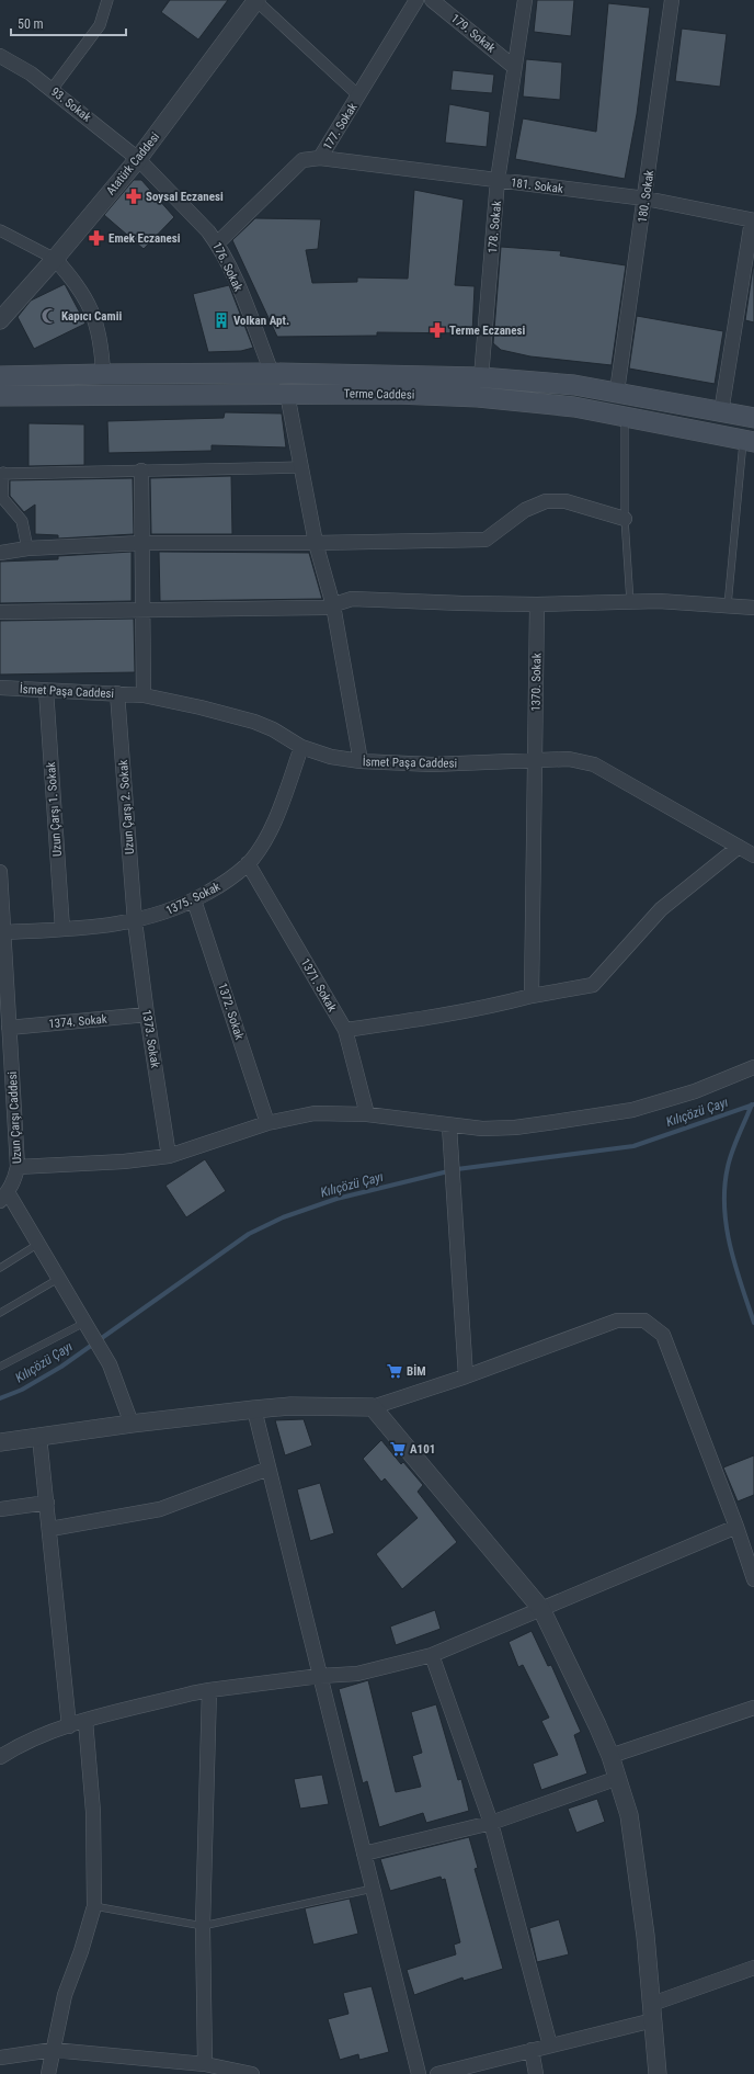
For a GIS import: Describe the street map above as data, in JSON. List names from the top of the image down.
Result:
{
  "streets": {
    "main road": ["Terme Caddesi"],
    "street": [
      "179. Sokak",
      "93. Sokak",
      "177. Sokak",
      "Atatürk Caddesi",
      "181. Sokak",
      "180. Sokak",
      "178. Sokak",
      "176. Sokak",
      "1370. Sokak",
      "İsmet Paşa Caddesi",
      "Uzun Çarşı 2. Sokak",
      "Uzun Çarşı 1. Sokak",
      "1375. Sokak",
      "1371. Sokak",
      "1372. Sokak",
      "1374. Sokak",
      "1373. Sokak",
      "Uzun Çarşı Caddesi"
    ]
  },
  "crossings": [
    ["179. Sokak", "178. Sokak"],
    ["93. Sokak", "Atatürk Caddesi"],
    ["93. Sokak", "176. Sokak"],
    ["177. Sokak", "181. Sokak"],
    ["177. Sokak", "176. Sokak"],
    ["Atatürk Caddesi", "176. Sokak"],
    ["181. Sokak", "180. Sokak"],
    ["181. Sokak", "178. Sokak"],
    ["180. Sokak", "Terme Caddesi"],
    ["178. Sokak", "Terme Caddesi"],
    ["176. Sokak", "Terme Caddesi"],
    ["1370. Sokak", "İsmet Paşa Caddesi"],
    ["İsmet Paşa Caddesi", "Uzun Çarşı 2. Sokak"],
    ["İsmet Paşa Caddesi", "Uzun Çarşı 1. Sokak"],
    ["İsmet Paşa Caddesi", "1375. Sokak"],
    ["Uzun Çarşı 2. Sokak", "1375. Sokak"],
    ["Uzun Çarşı 2. Sokak", "1373. Sokak"],
    ["Uzun Çarşı 1. Sokak", "1375. Sokak"],
    ["1375. Sokak", "1371. Sokak"],
    ["1375. Sokak", "1372. Sokak"],
    ["1375. Sokak", "1373. Sokak"],
    ["1375. Sokak", "Uzun Çarşı Caddesi"],
    ["1374. Sokak", "1373. Sokak"],
    ["1374. Sokak", "Uzun Çarşı Caddesi"]
  ],
  "water": ["Kılıçözü Çayı"],
  "places": {
    "pharmacy": ["Soysal Eczanesi", "Emek Eczanesi", "Terme Eczanesi"],
    "mosque": ["Kapıcı Camii"],
    "building": ["Volkan Apt."],
    "supermarket": ["BİM", "A101"]
  },
  "scale_bar": "50 m"
}
